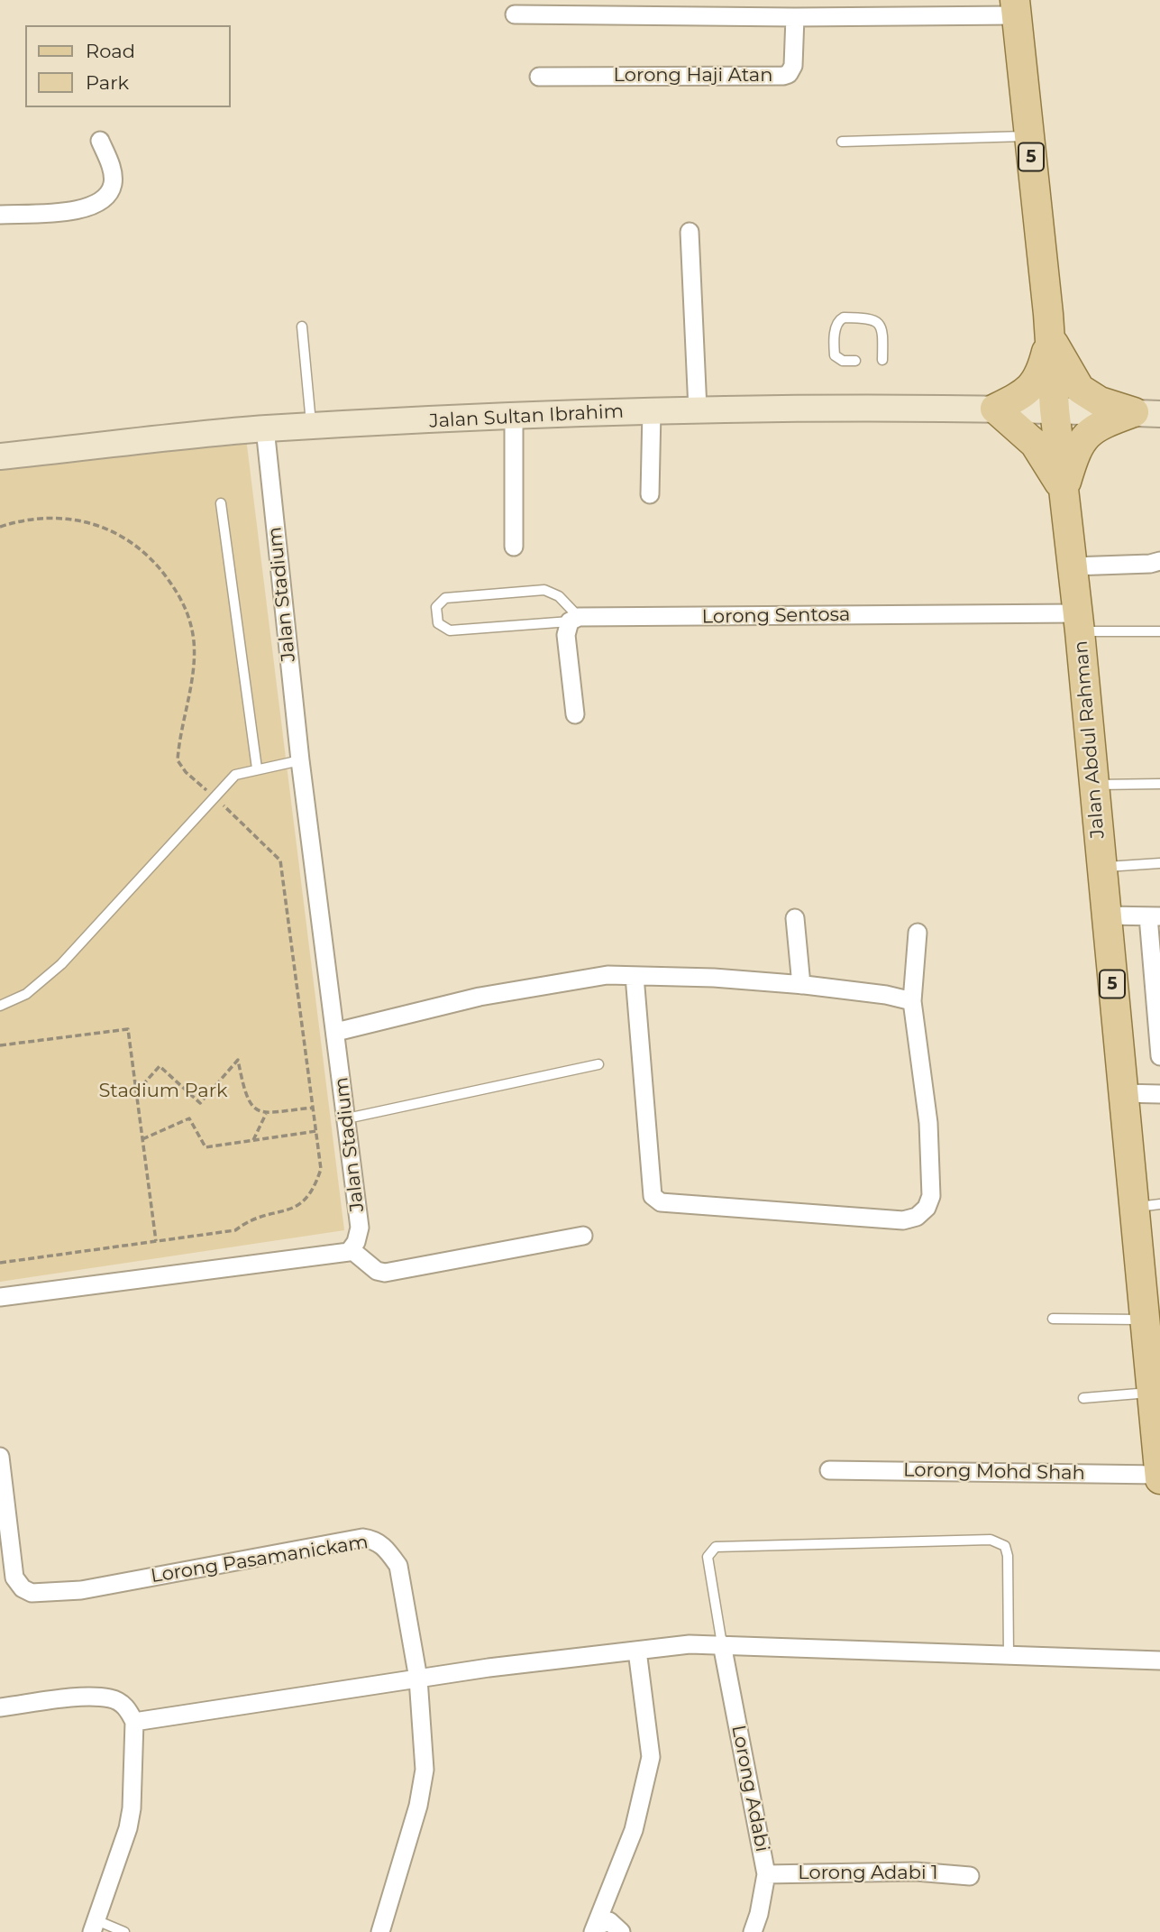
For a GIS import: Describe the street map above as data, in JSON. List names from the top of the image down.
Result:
{
  "streets": {
    "main road": ["5", "Jalan Abdul Rahman"],
    "street": [
      "Lorong Haji Atan",
      "Jalan Sultan Ibrahim",
      "Jalan Stadium",
      "Lorong Sentosa",
      "Lorong Mohd Shah",
      "Lorong Pasamanickam",
      "Lorong Adabi",
      "Lorong Adabi 1"
    ]
  },
  "crossings": [
    ["Jalan Sultan Ibrahim", "Jalan Stadium"],
    ["Jalan Sultan Ibrahim", "Jalan Abdul Rahman"],
    ["Lorong Sentosa", "Jalan Abdul Rahman"],
    ["Jalan Abdul Rahman", "Lorong Mohd Shah"],
    ["Lorong Adabi", "Lorong Adabi 1"]
  ],
  "parks": ["Stadium Park"],
  "legend": ["Road", "Park"]
}
